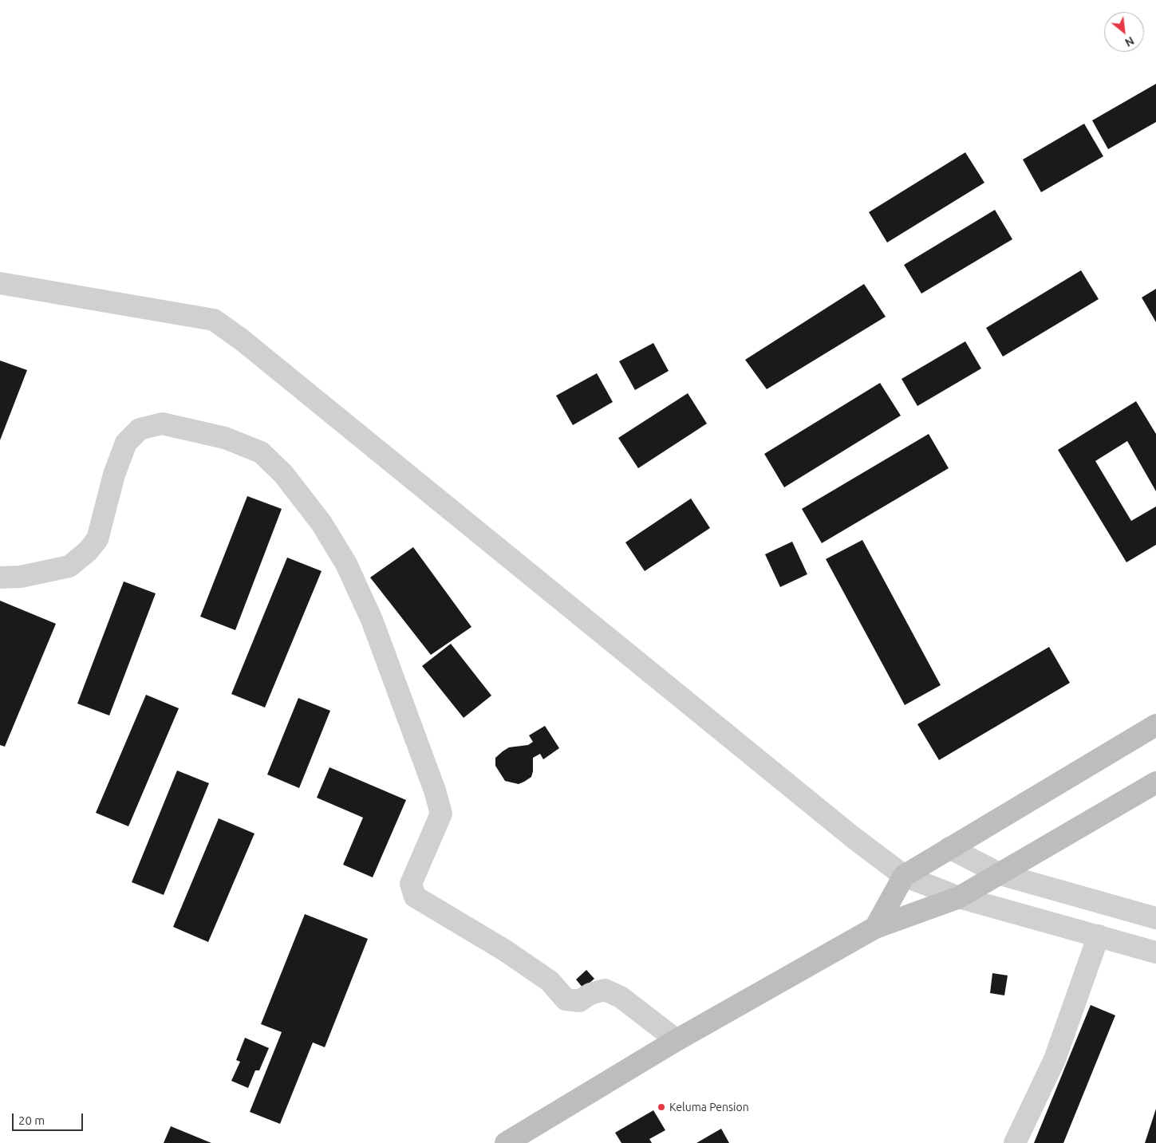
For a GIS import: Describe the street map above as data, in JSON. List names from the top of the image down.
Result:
{
  "places": ["Keluma Pension"],
  "scale_bar": "20 m",
  "north": "bottom right"
}
